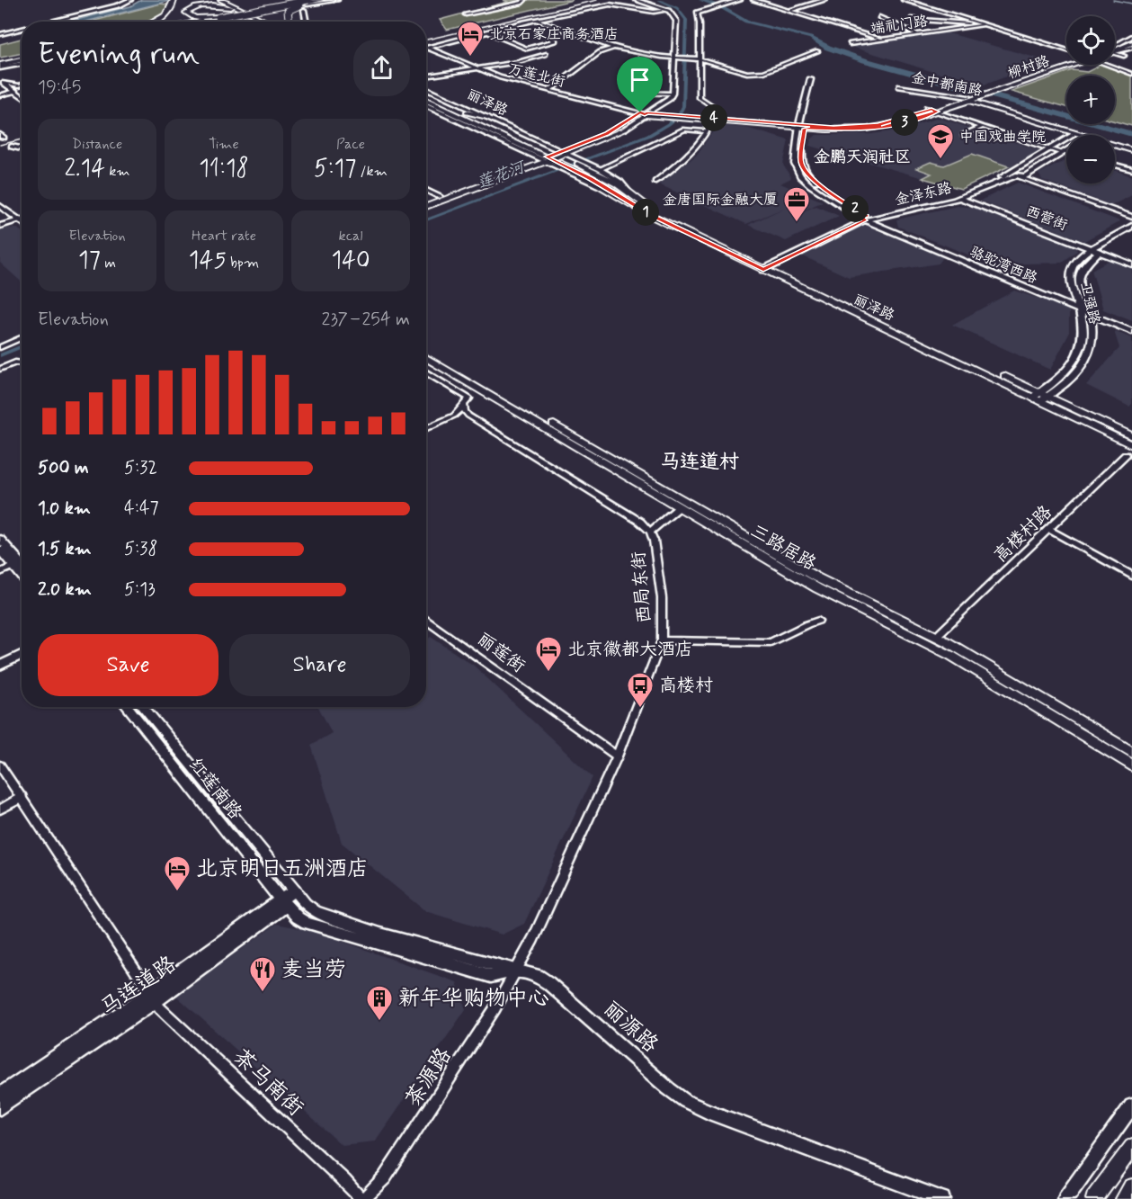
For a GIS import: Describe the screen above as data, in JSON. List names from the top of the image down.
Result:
{
  "streets": {
    "main road": [
      "柳村路",
      "金中都南路",
      "丽泽路",
      "三路居路"
    ],
    "street": [
      "端礼门路",
      "万莲北街",
      "金泽东路",
      "西营街",
      "骆驼湾西路",
      "卫强路",
      "高楼村路",
      "西局东街",
      "丽莲街",
      "红莲南路",
      "马连道路",
      "丽源路",
      "茶源路",
      "茶马南街"
    ]
  },
  "crossings": [
    ["柳村路", "万莲北街"],
    ["柳村路", "金中都南路"],
    ["柳村路", "骆驼湾西路"],
    ["丽泽路", "金泽东路"],
    ["丽泽路", "卫强路"],
    ["金泽东路", "西营街"],
    ["金泽东路", "骆驼湾西路"],
    ["西营街", "卫强路"],
    ["骆驼湾西路", "卫强路"],
    ["西局东街", "丽莲街"],
    ["西局东街", "红莲南路"],
    ["西局东街", "丽源路"],
    ["西局东街", "茶源路"],
    ["红莲南路", "马连道路"],
    ["红莲南路", "丽源路"],
    ["红莲南路", "茶源路"],
    ["马连道路", "丽源路"],
    ["马连道路", "茶马南街"],
    ["丽源路", "茶源路"],
    ["茶源路", "茶马南街"]
  ],
  "districts": ["金鹏天润社区", "马连道村"],
  "water": ["莲花河"],
  "places": {
    "hotel": ["北京石家庄商务酒店", "北京徽都大酒店", "北京明日五洲酒店"],
    "school or university": ["中国戏曲学院"],
    "office": ["金唐国际金融大厦"],
    "bus stop": ["高楼村"],
    "restaurant": ["麦当劳"],
    "building": ["新年华购物中心"]
  },
  "page": {
    "map_buttons": ["+", "−"],
    "heading": ["Evening run", "19:45"],
    "pins": [
      "4",
      "3",
      "2",
      "1"
    ],
    "stats": [
      ["Distance", "2.14 km"],
      ["Time", "11:18"],
      ["Pace", "5:17 /km"],
      ["Elevation", "17 m"],
      ["Heart rate", "145 bpm"],
      ["kcal", "140"]
    ],
    "chart": ["Elevation", "237–254 m"],
    "list": [
      {
        "name": "500 m",
        "note": "5:32"
      },
      {
        "name": "1.0 km",
        "note": "4:47"
      },
      {
        "name": "1.5 km",
        "note": "5:38"
      },
      {
        "name": "2.0 km",
        "note": "5:13"
      }
    ],
    "buttons": ["Save", "Share"]
  }
}
